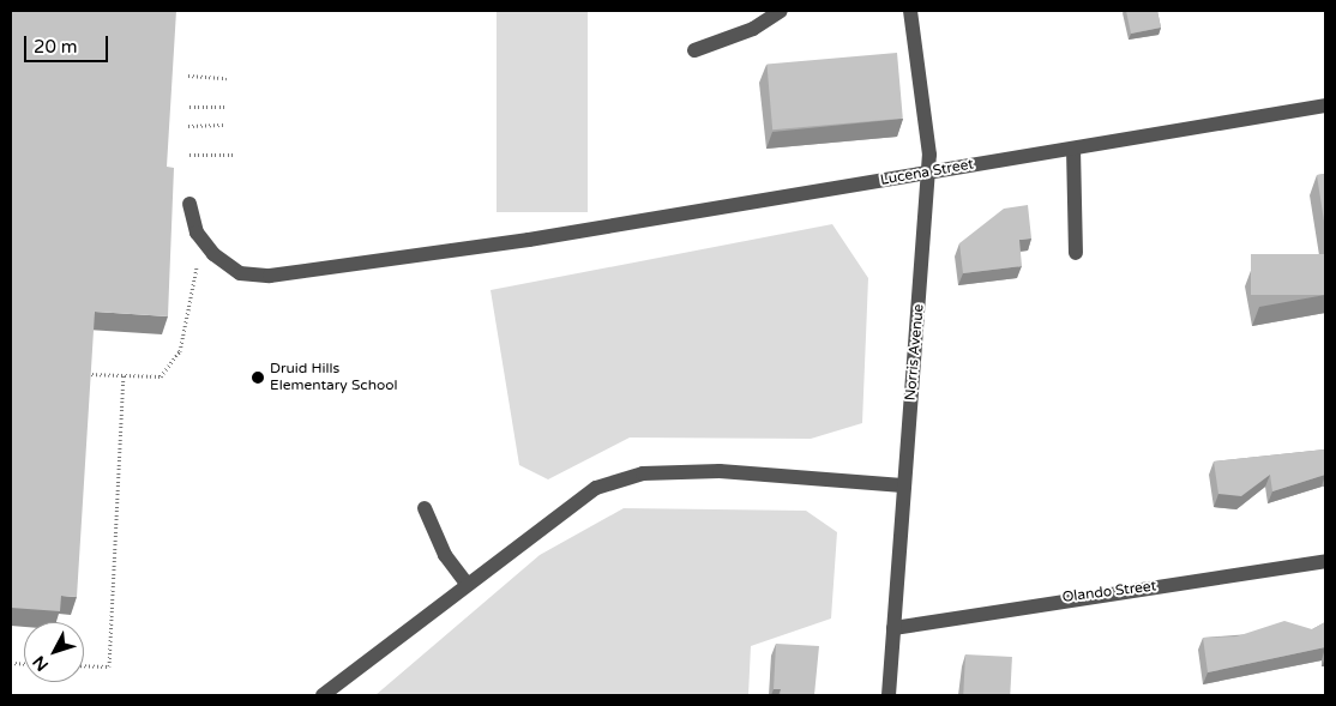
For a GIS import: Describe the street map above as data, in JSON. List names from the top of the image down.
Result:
{
  "streets": {
    "street": ["Lucena Street", "Norris Avenue", "Olando Street"]
  },
  "crossings": [
    ["Lucena Street", "Norris Avenue"],
    ["Norris Avenue", "Olando Street"]
  ],
  "places": ["Druid Hills Elementary School"],
  "scale_bar": "20 m",
  "north": "bottom left"
}
